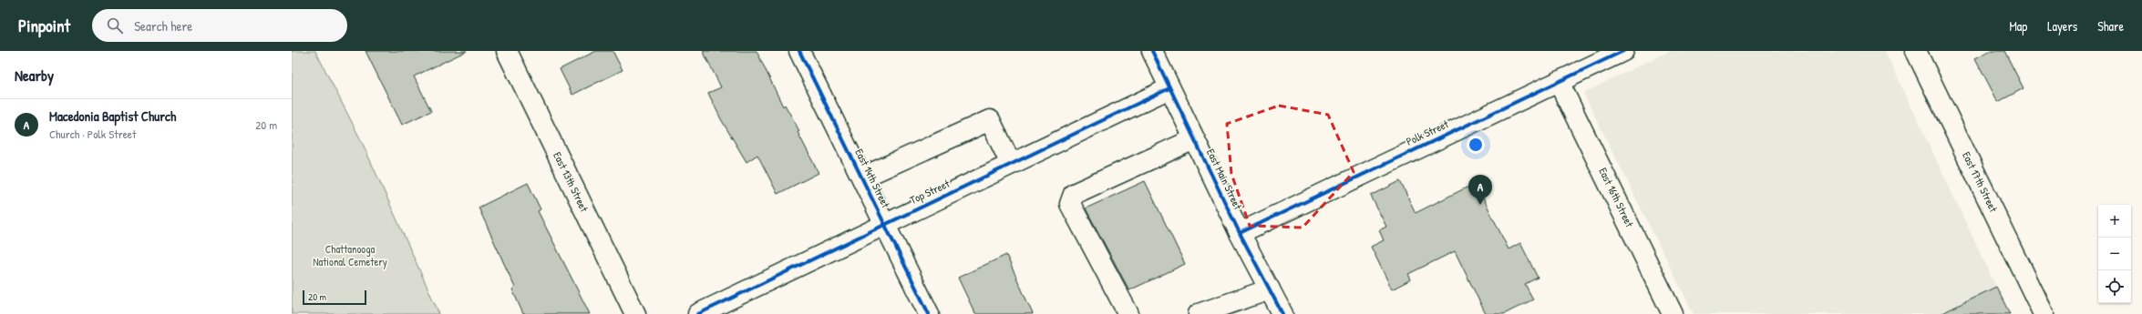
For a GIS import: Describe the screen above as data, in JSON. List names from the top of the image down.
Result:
{
  "streets": {
    "street": [
      "Polk Street",
      "East 14th Street",
      "East Main Street",
      "East 13th Street",
      "East 17th Street",
      "Top Street",
      "East 16th Street"
    ]
  },
  "crossings": [
    ["Polk Street", "East Main Street"],
    ["Polk Street", "East 16th Street"],
    ["East 14th Street", "Top Street"],
    ["East Main Street", "Top Street"]
  ],
  "parks": ["Chattanooga National Cemetery"],
  "scale_bar": "20 m",
  "page": {
    "header": "Pinpoint",
    "search": "Search here",
    "nav": ["Map", "Layers", "Share"],
    "heading": "Nearby",
    "list": [
      {
        "mark": "A",
        "name": "Macedonia Baptist Church",
        "note": "Church · Polk Street",
        "value": "20 m"
      }
    ],
    "pins": "A",
    "map_buttons": ["+", "−"],
    "scale": "20 m"
  }
}
